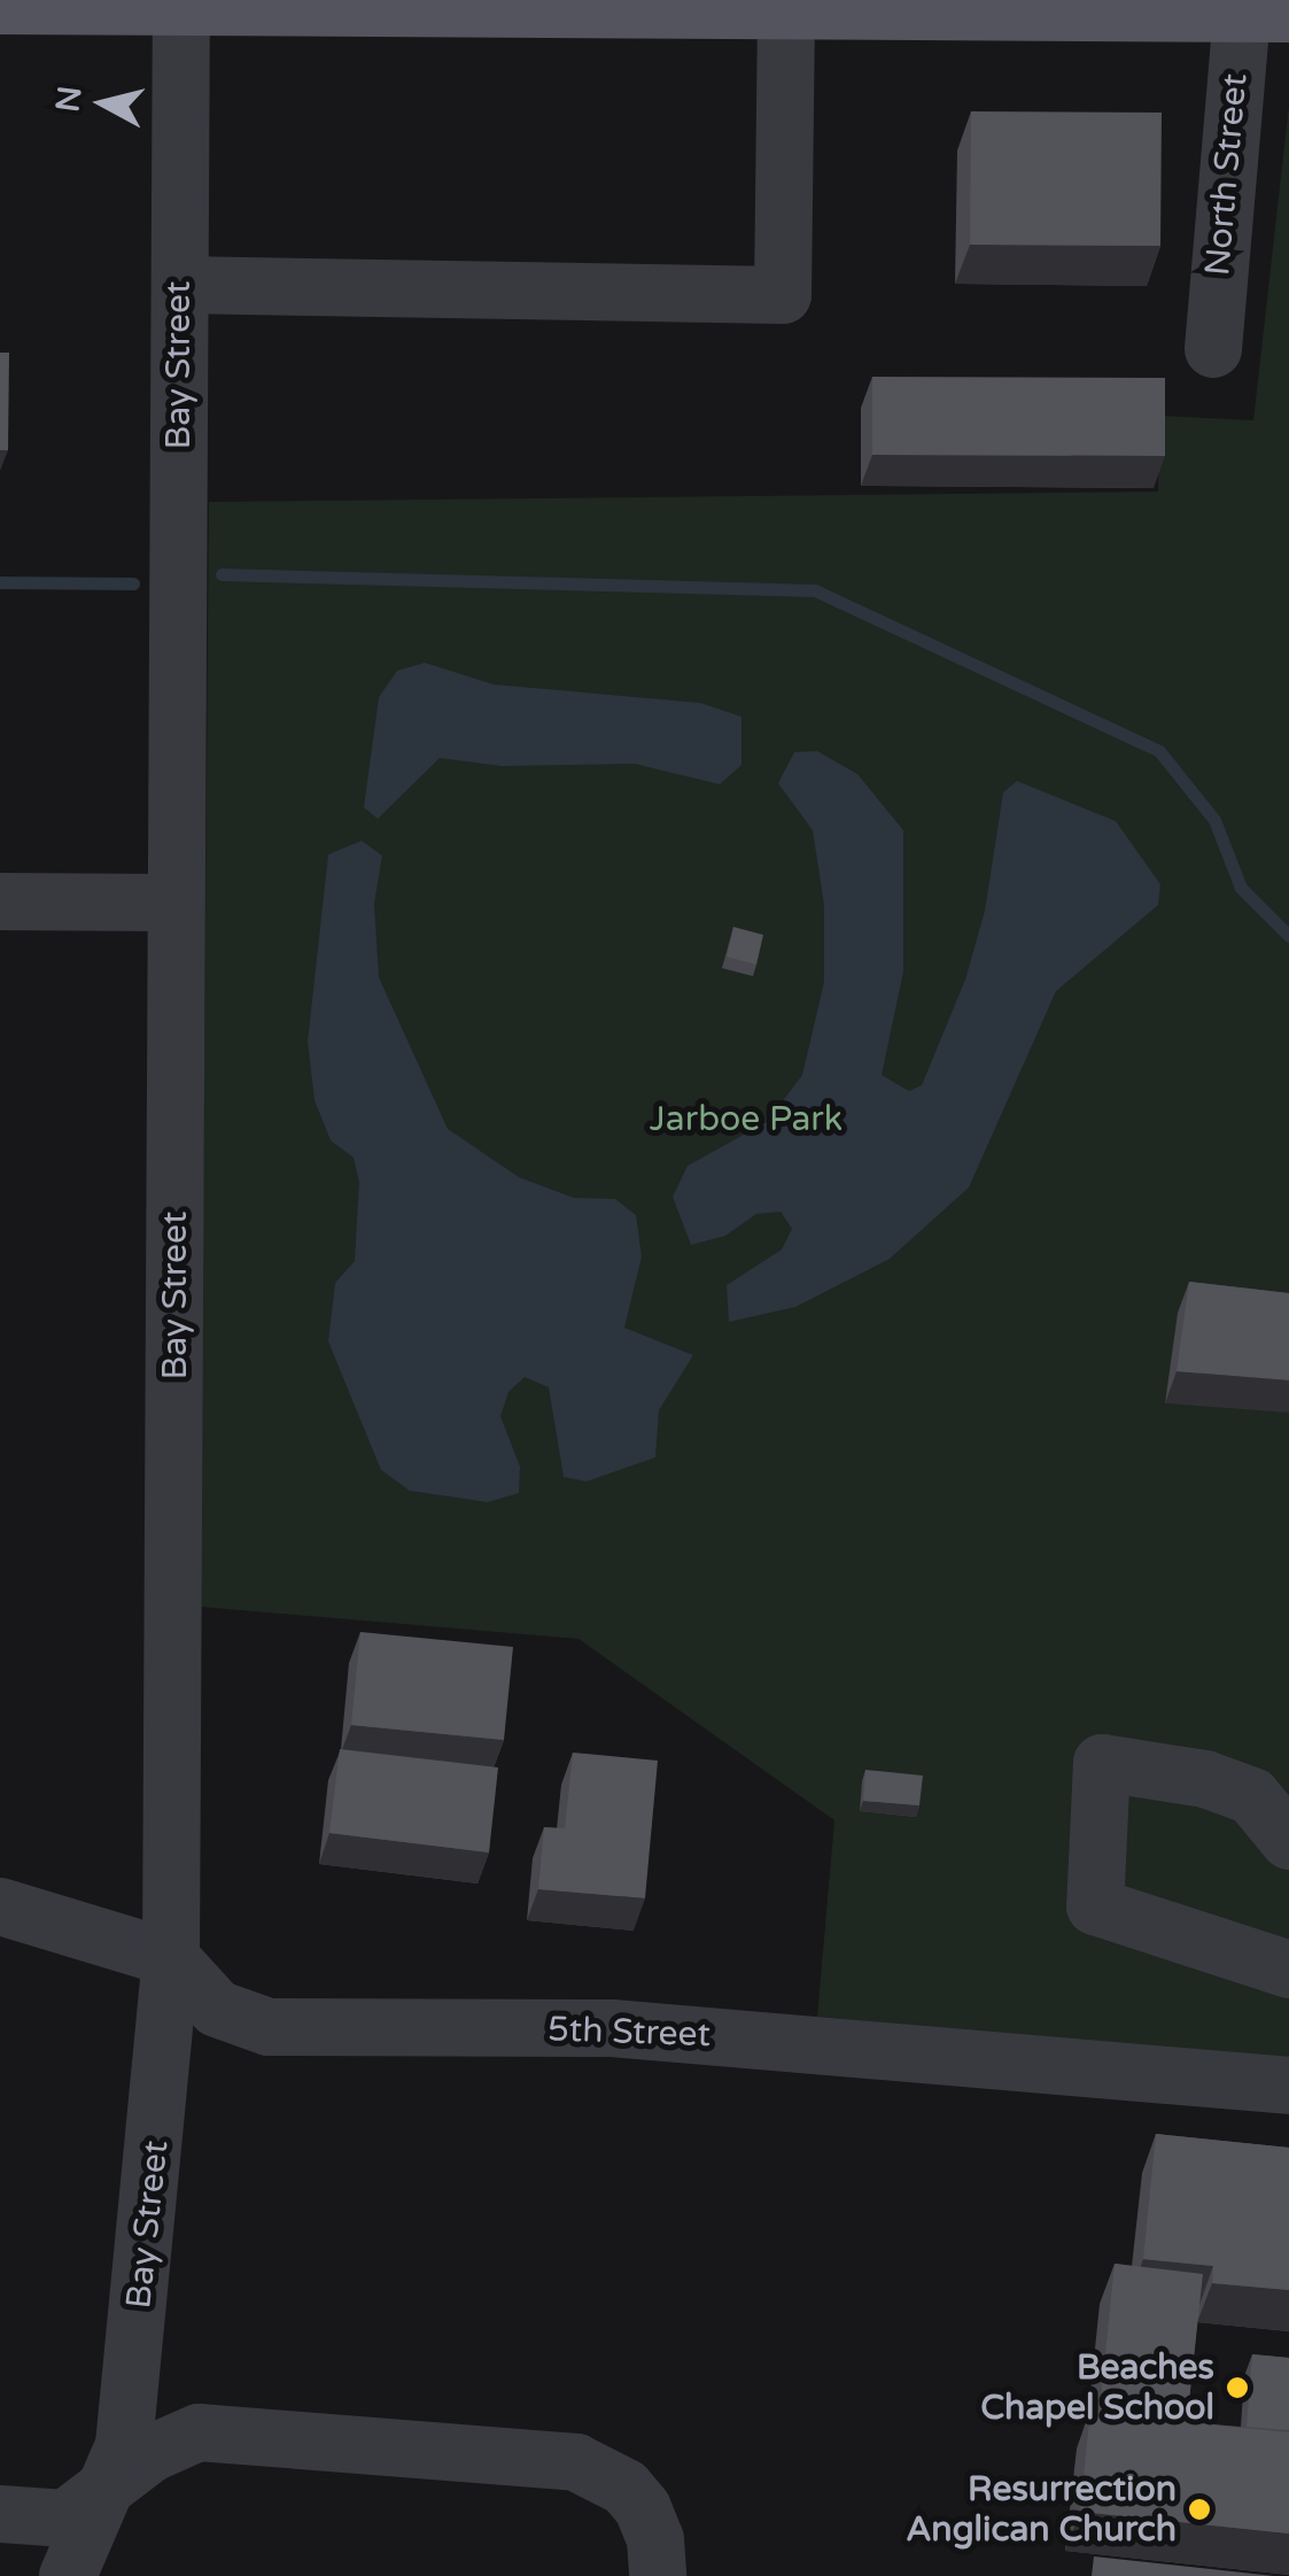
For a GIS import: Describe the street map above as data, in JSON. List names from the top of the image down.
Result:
{
  "streets": {
    "street": ["North Street", "Bay Street", "5th Street"]
  },
  "crossings": [
    ["Bay Street", "5th Street"]
  ],
  "parks": ["Jarboe Park"],
  "places": ["Beaches Chapel School", "Resurrection Anglican Church"],
  "north": "left"
}
